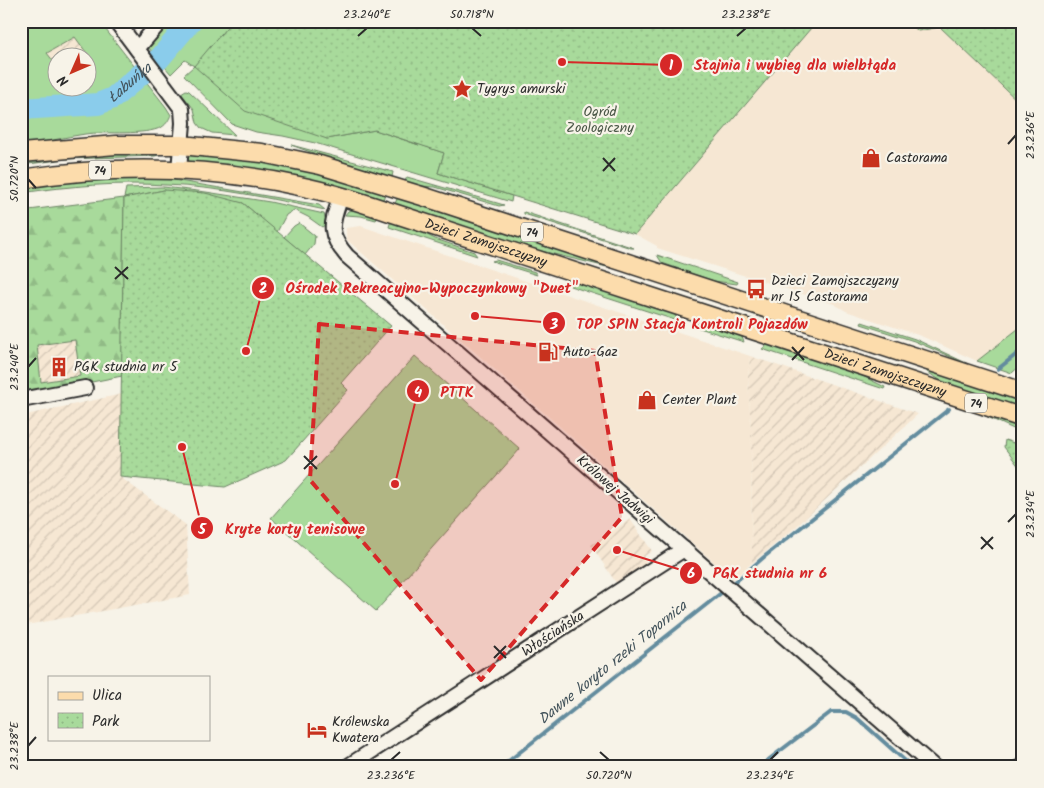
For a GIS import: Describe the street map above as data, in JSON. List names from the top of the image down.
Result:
{
  "streets": {
    "main road": ["74", "Dzieci Zamojszczyzny"],
    "street": ["Królowej Jadwigi", "Włościańska"]
  },
  "crossings": [
    ["Dzieci Zamojszczyzny", "Królowej Jadwigi"],
    ["Królowej Jadwigi", "Włościańska"]
  ],
  "water": ["Łabuńka", "Dawne koryto rzeki Topornica"],
  "parks": ["Ogród Zoologiczny"],
  "places": {
    "other": [
      "Stajnia i wybieg dla wielbłąda",
      "TOP SPIN Stacja Kontroli Pojazdów",
      "Ośrodek Rekreacyjno-Wypoczynkowy \"Duet\"",
      "Kryte korty tenisowe",
      "PTTK",
      "PGK studnia nr 6"
    ],
    "place": ["Tygrys amurski"],
    "shop": ["Castorama", "Center Plant"],
    "bus stop": ["Dzieci Zamojszczyzny nr 15 Castorama"],
    "fuel station": ["Auto-Gaz"],
    "building": ["PGK studnia nr 5"],
    "hotel": ["Królewska Kwatera"]
  },
  "legend": ["Ulica", "Park"],
  "north": "bottom left",
  "coordinates": [
    "23.240°E",
    "50.718°N",
    "23.238°E",
    "23.236°E",
    "50.720°N",
    "23.234°E"
  ]
}
